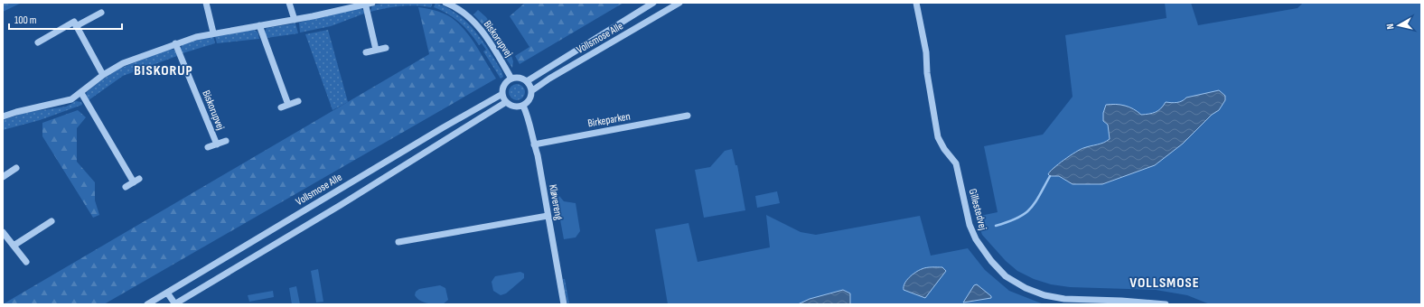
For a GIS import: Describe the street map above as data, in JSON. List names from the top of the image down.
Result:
{
  "streets": {
    "street": [
      "Vollsmose Alle",
      "Biskorupvej",
      "Birkeparken",
      "Kløvereng",
      "Gillestedvej"
    ]
  },
  "crossings": [
    ["Vollsmose Alle", "Biskorupvej"],
    ["Vollsmose Alle", "Kløvereng"],
    ["Biskorupvej", "Kløvereng"],
    ["Birkeparken", "Kløvereng"]
  ],
  "districts": ["BISKORUP", "VOLLSMOSE"],
  "scale_bar": "100 m",
  "north": "left"
}
